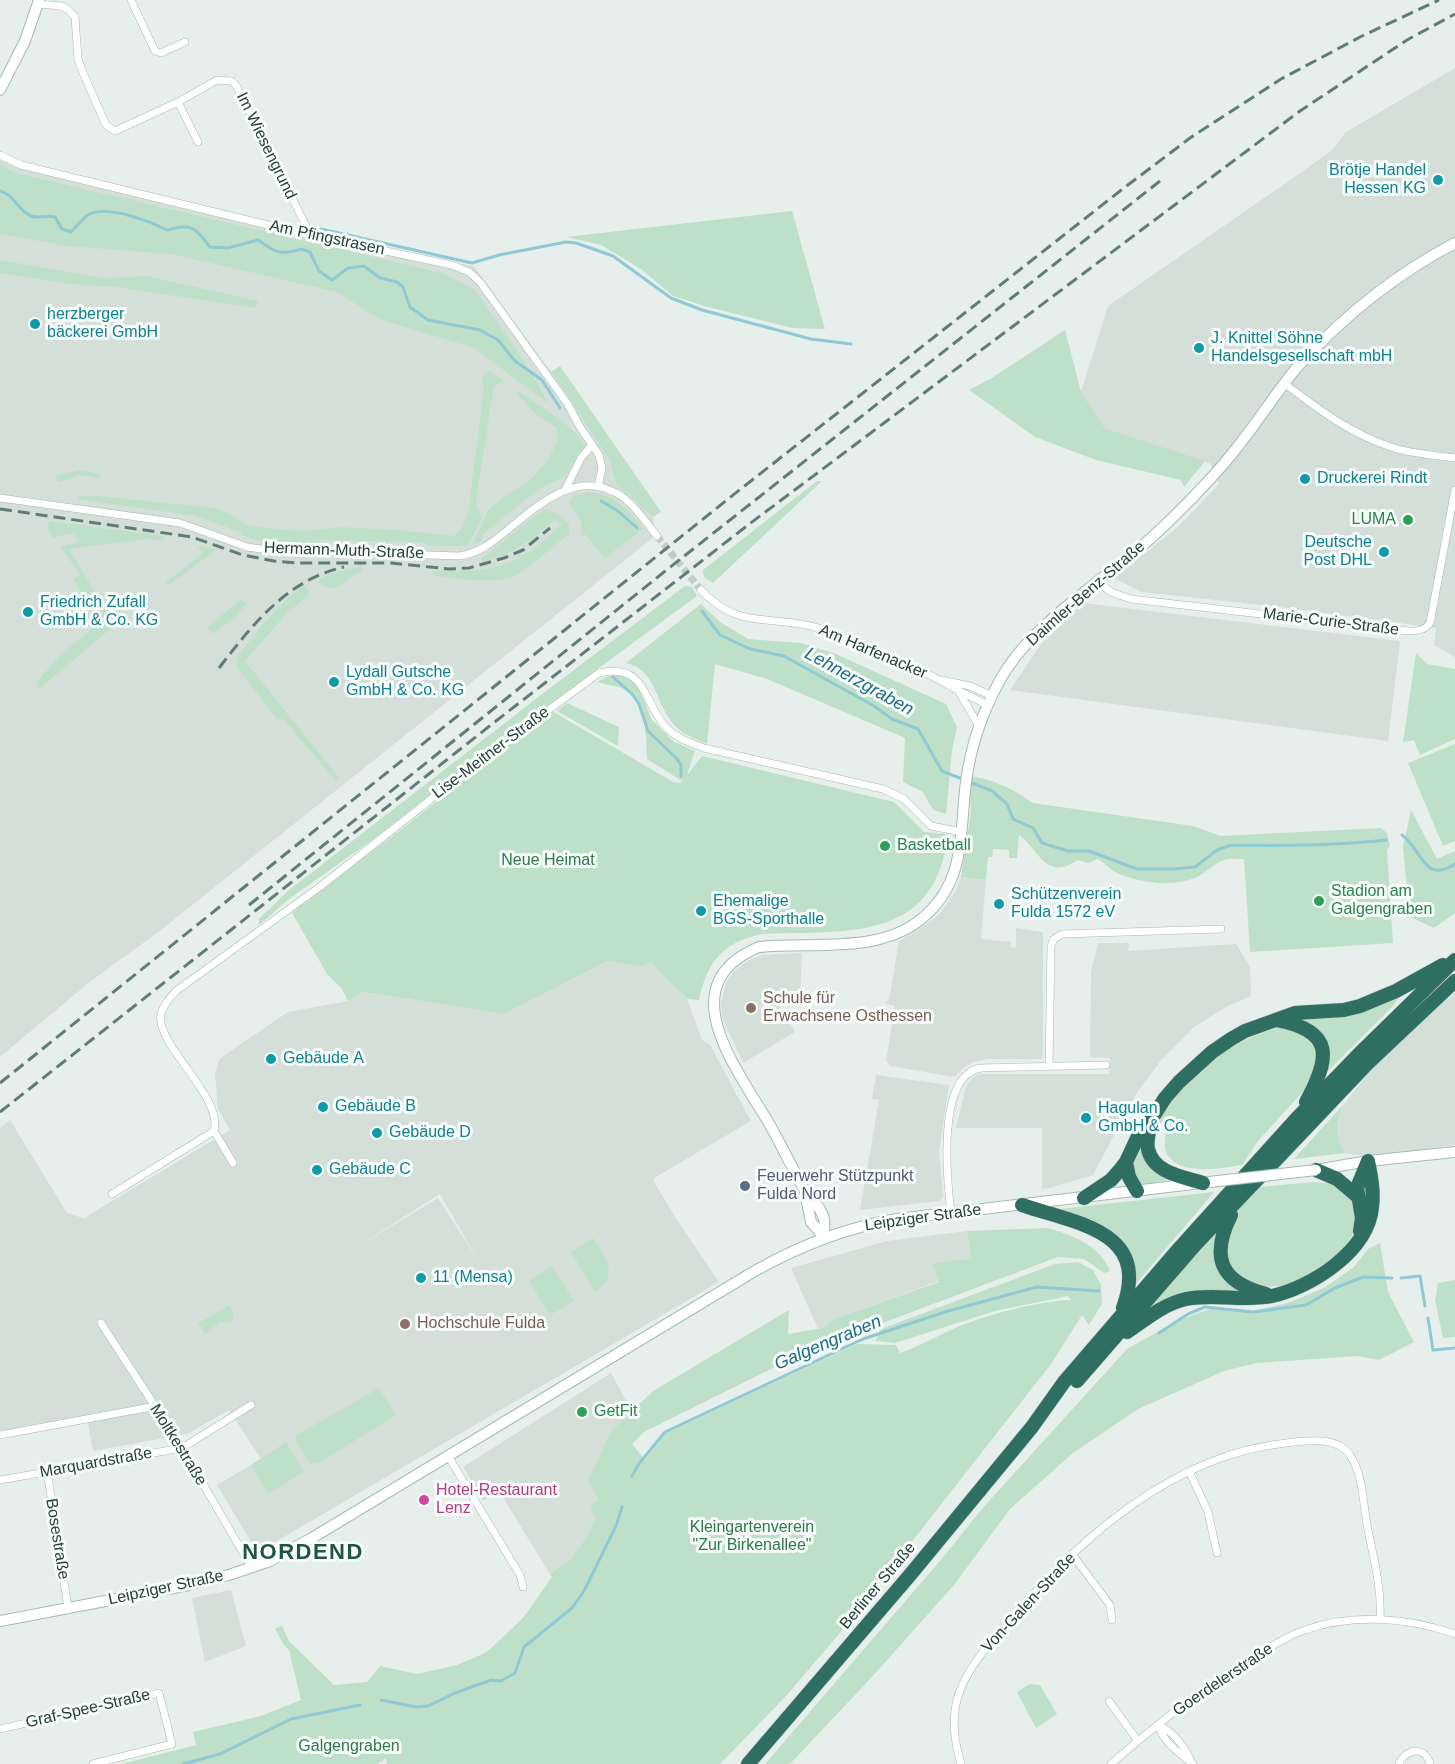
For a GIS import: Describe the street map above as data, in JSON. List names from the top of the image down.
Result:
{
  "streets": {
    "highway": ["Berliner Straße"],
    "main road": ["Daimler-Benz-Straße", "Leipziger Straße"],
    "street": [
      "Im Wiesengrund",
      "Am Pfingstrasen",
      "Hermann-Muth-Straße",
      "Marie-Curie-Straße",
      "Am Harfenacker",
      "Lise-Meitner-Straße",
      "Moltkestraße",
      "Marquardstraße",
      "Bosestraße",
      "Von-Galen-Straße",
      "Goerdelerstraße",
      "Graf-Spee-Straße"
    ]
  },
  "crossings": [
    ["Im Wiesengrund", "Am Pfingstrasen"],
    ["Daimler-Benz-Straße", "Marie-Curie-Straße"],
    ["Daimler-Benz-Straße", "Am Harfenacker"],
    ["Daimler-Benz-Straße", "Lise-Meitner-Straße"],
    ["Daimler-Benz-Straße", "Leipziger Straße"],
    ["Leipziger Straße", "Moltkestraße"],
    ["Leipziger Straße", "Bosestraße"],
    ["Moltkestraße", "Marquardstraße"],
    ["Marquardstraße", "Bosestraße"],
    ["Von-Galen-Straße", "Goerdelerstraße"]
  ],
  "districts": ["NORDEND"],
  "water": ["Lehnerzgraben", "Galgengraben"],
  "parks": ["Neue Heimat", "Kleingartenverein \"Zur Birkenallee\"", "Galgengraben"],
  "places": [
    "Brötje Handel Hessen KG",
    "herzberger bäckerei GmbH",
    "J. Knittel Söhne Handelsgesellschaft mbH",
    "Druckerei Rindt",
    "LUMA",
    "Deutsche Post DHL",
    "Friedrich Zufall GmbH & Co. KG",
    "Lydall Gutsche GmbH & Co. KG",
    "Basketball",
    "Stadion am Galgengraben",
    "Schützenverein Fulda 1572 eV",
    "Ehemalige BGS-Sporthalle",
    "Schule für Erwachsene Osthessen",
    "Gebäude A",
    "Gebäude B",
    "Hagulan GmbH & Co.",
    "Gebäude D",
    "Gebäude C",
    "Feuerwehr Stützpunkt Fulda Nord",
    "11 (Mensa)",
    "Hochschule Fulda",
    "GetFit",
    "Hotel-Restaurant Lenz"
  ]
}
